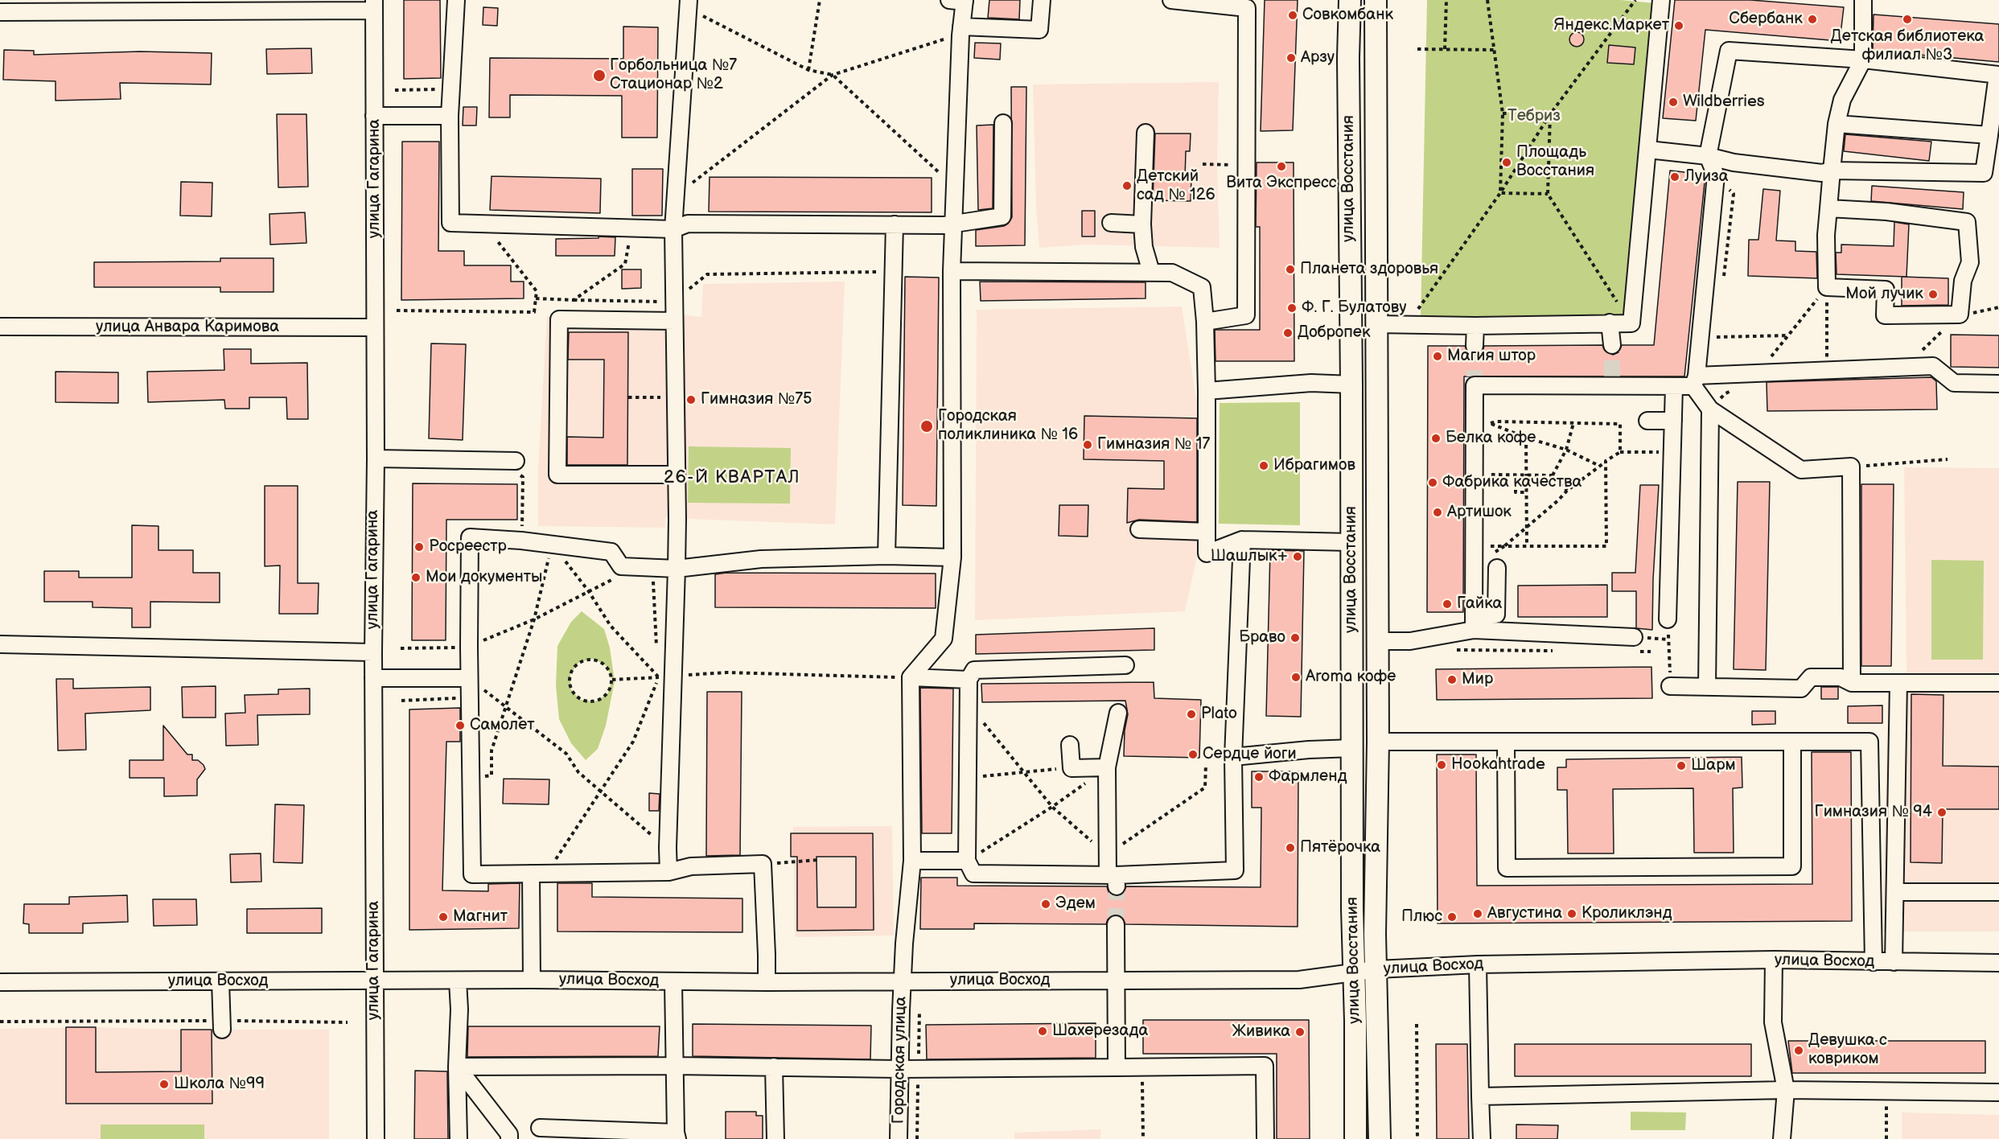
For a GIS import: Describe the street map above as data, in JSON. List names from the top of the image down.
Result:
{
  "streets": {
    "main road": ["улица Восстания"],
    "street": [
      "улица Гагарина",
      "улица Анвара Каримова",
      "улица Восход",
      "Городская улица"
    ]
  },
  "crossings": [
    ["улица Гагарина", "улица Анвара Каримова"],
    ["улица Гагарина", "улица Восход"],
    ["улица Восстания", "улица Восход"],
    ["улица Восход", "Городская улица"]
  ],
  "districts": ["26-Й КВАРТАЛ"],
  "parks": ["Тебриз"],
  "places": [
    "Совкомбанк",
    "Сбербанк",
    "Детская библиотека филиал №3",
    "Яндекс.Маркет",
    "Арзу",
    "Горбольница №7 Стационар №2",
    "Wildberries",
    "Площадь Восстания",
    "Вита Экспресс",
    "Луиза",
    "Детский сад № 126",
    "Планета здоровья",
    "Мой лучик",
    "Ф. Г. Булатову",
    "Добропек",
    "Магия штор",
    "Гимназия №75",
    "Городская поликлиника № 16",
    "Белка кофе",
    "Гимназия № 17",
    "Ибрагимов",
    "Фабрика качества",
    "Артишок",
    "Росреестр",
    "Шашлык+",
    "Мои документы",
    "Гайка",
    "Браво",
    "Aroma кофе",
    "Мир",
    "Plato",
    "Самолет",
    "Сердце йоги",
    "Hookahtrade",
    "Шарм",
    "Фармленд",
    "Гимназия № 94",
    "Пятёрочка",
    "Эдем",
    "Августина",
    "Кроликлэнд",
    "Магнит",
    "Плюс",
    "Шахерезада",
    "Живика",
    "Девушка с ковриком",
    "Школа №99"
  ]
}
